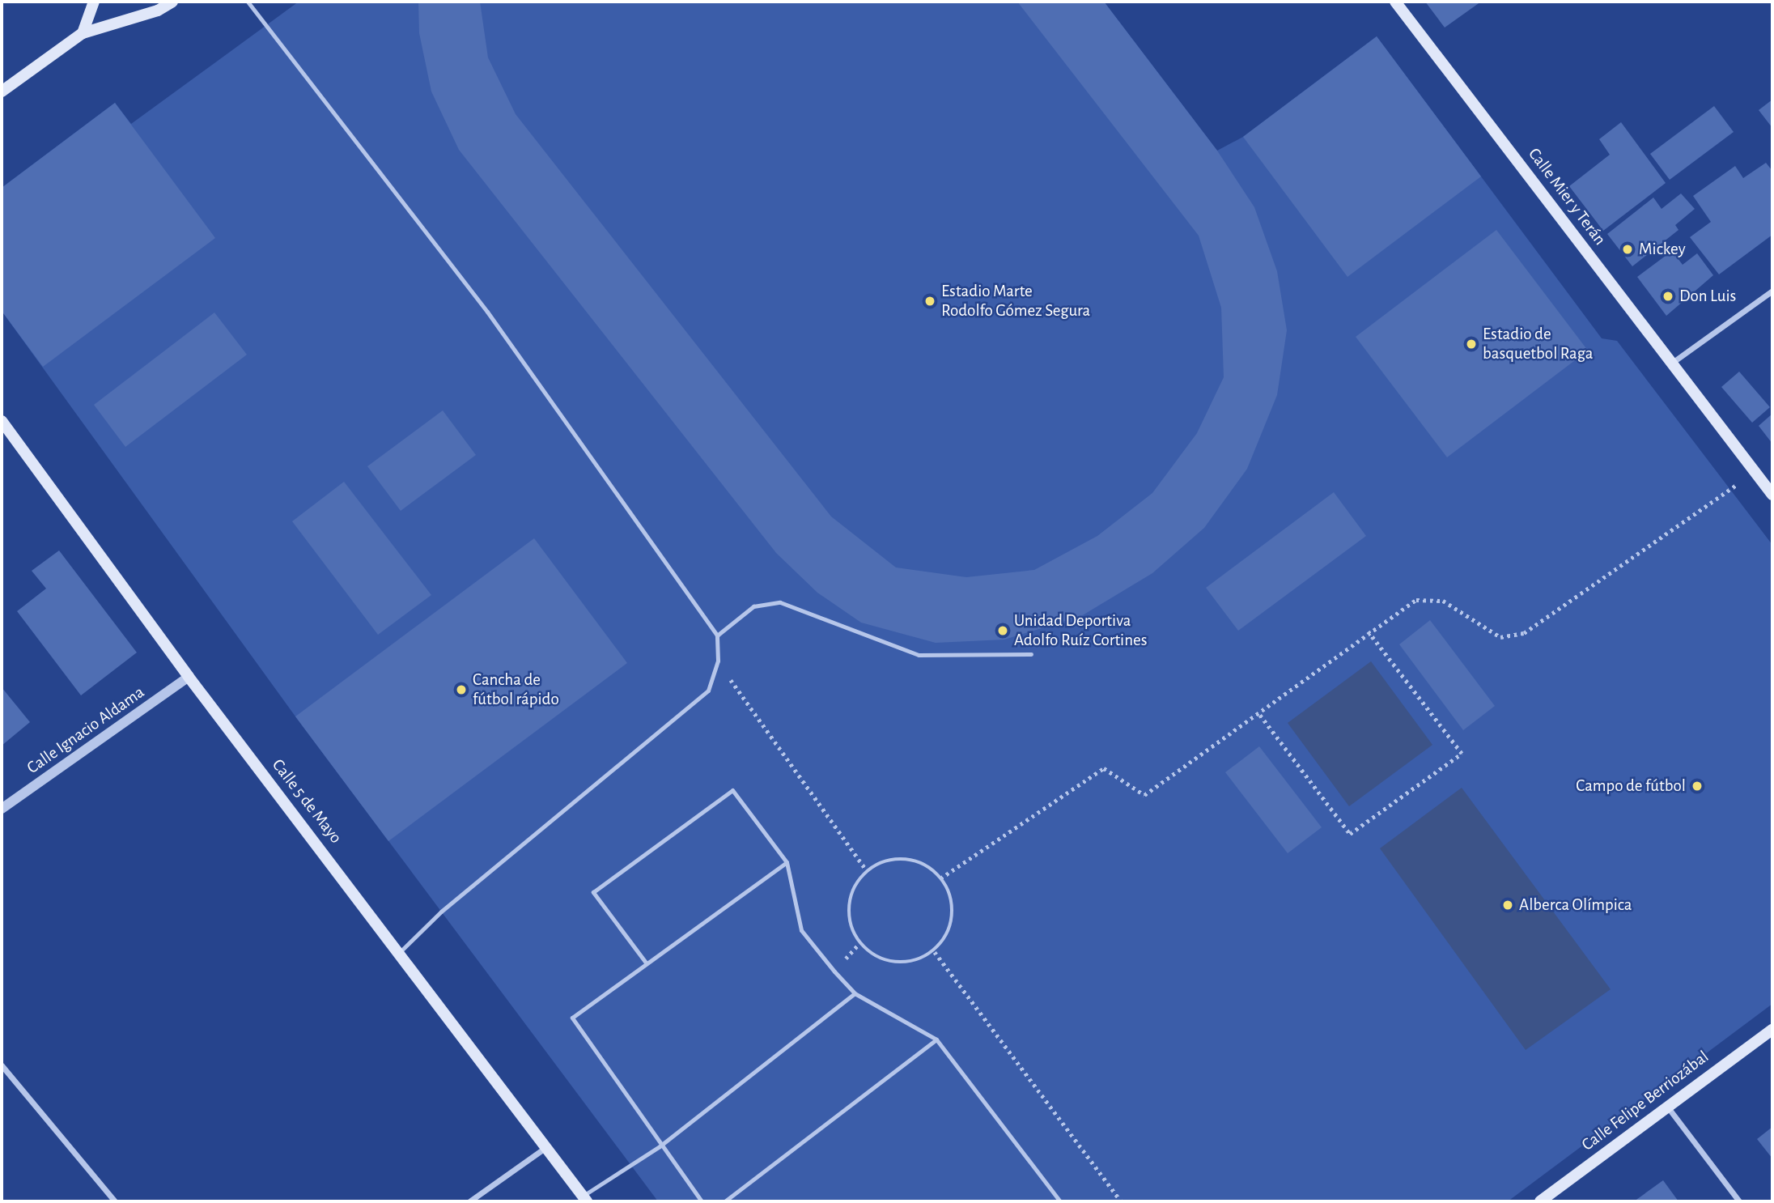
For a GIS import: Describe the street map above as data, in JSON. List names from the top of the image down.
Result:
{
  "streets": {
    "main road": ["Calle Mier y Terán", "Calle 5 de Mayo", "Calle Felipe Berriozábal"],
    "street": ["Calle Ignacio Aldama"]
  },
  "crossings": [
    ["Calle Ignacio Aldama", "Calle 5 de Mayo"]
  ],
  "places": [
    "Mickey",
    "Don Luis",
    "Estadio Marte Rodolfo Gómez Segura",
    "Estadio de basquetbol Raga",
    "Unidad Deportiva Adolfo Ruíz Cortines",
    "Cancha de fútbol rápido",
    "Campo de fútbol",
    "Alberca Olímpica"
  ]
}
